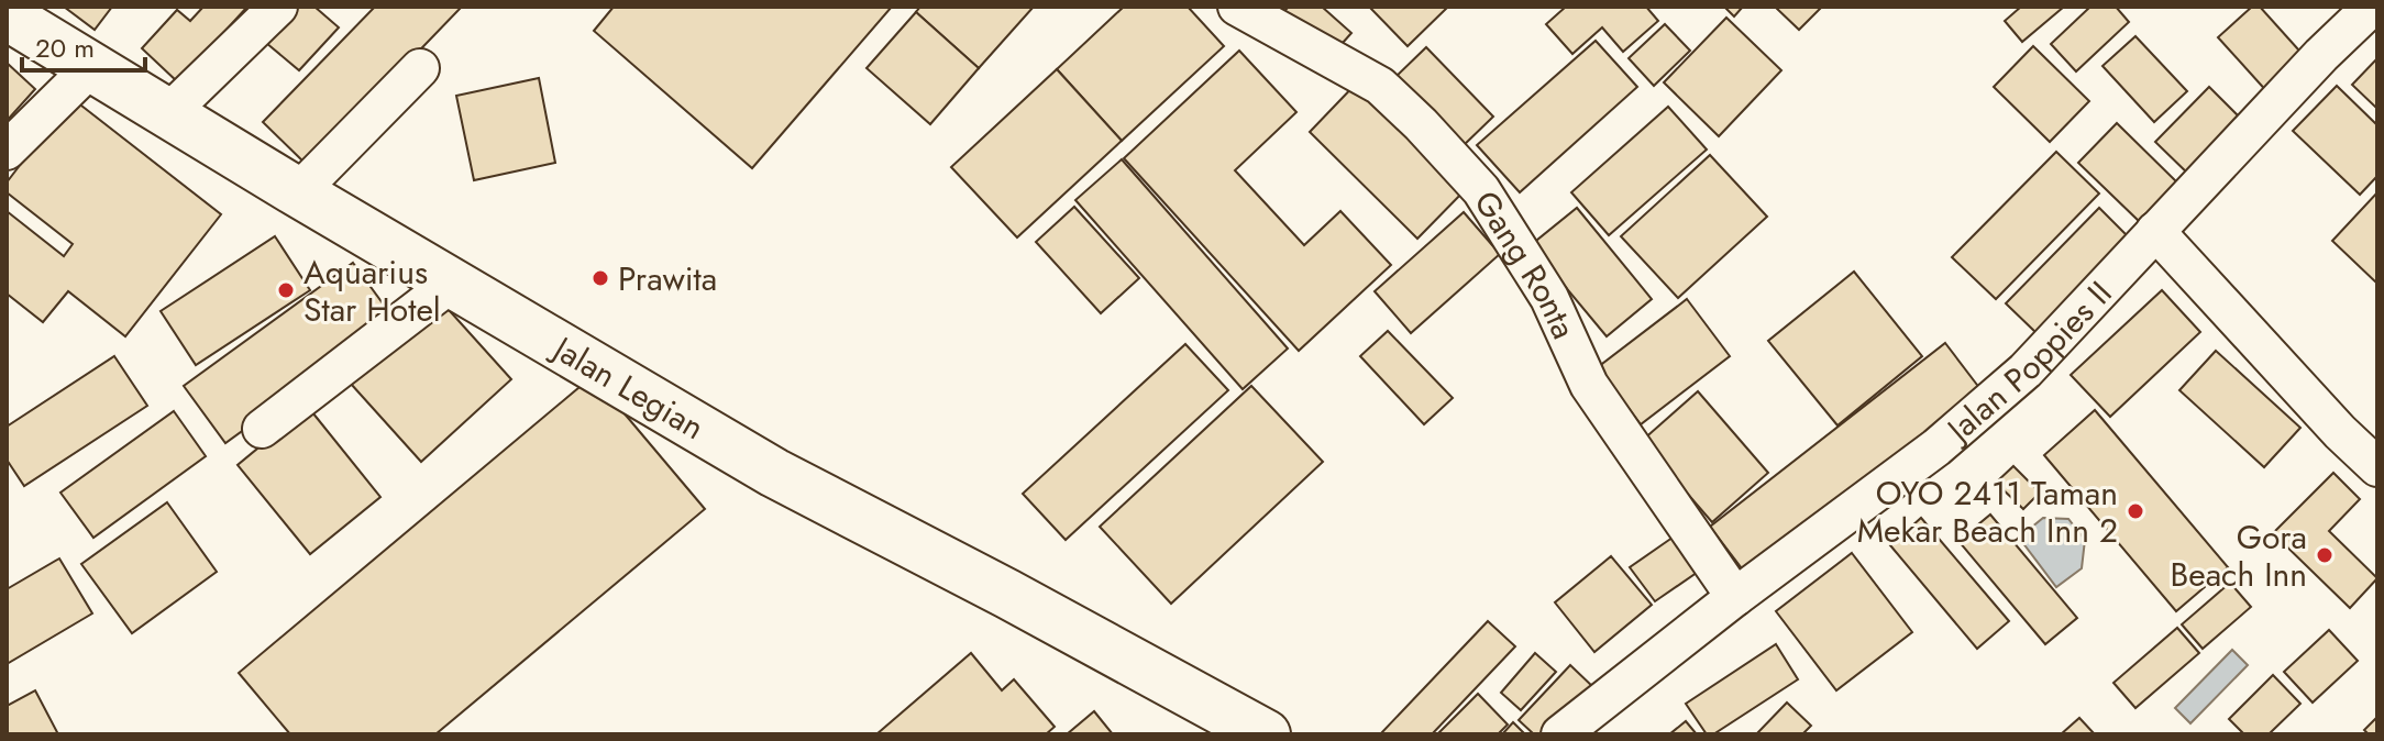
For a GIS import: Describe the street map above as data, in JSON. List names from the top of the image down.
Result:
{
  "streets": {
    "main road": ["Jalan Legian"],
    "street": ["Gang Ronta", "Jalan Poppies II"]
  },
  "crossings": [
    ["Gang Ronta", "Jalan Poppies II"]
  ],
  "places": [
    "Prawita",
    "Aquarius Star Hotel",
    "OYO 2411 Taman Mekar Beach Inn 2",
    "Gora Beach Inn"
  ],
  "scale_bar": "20 m"
}
